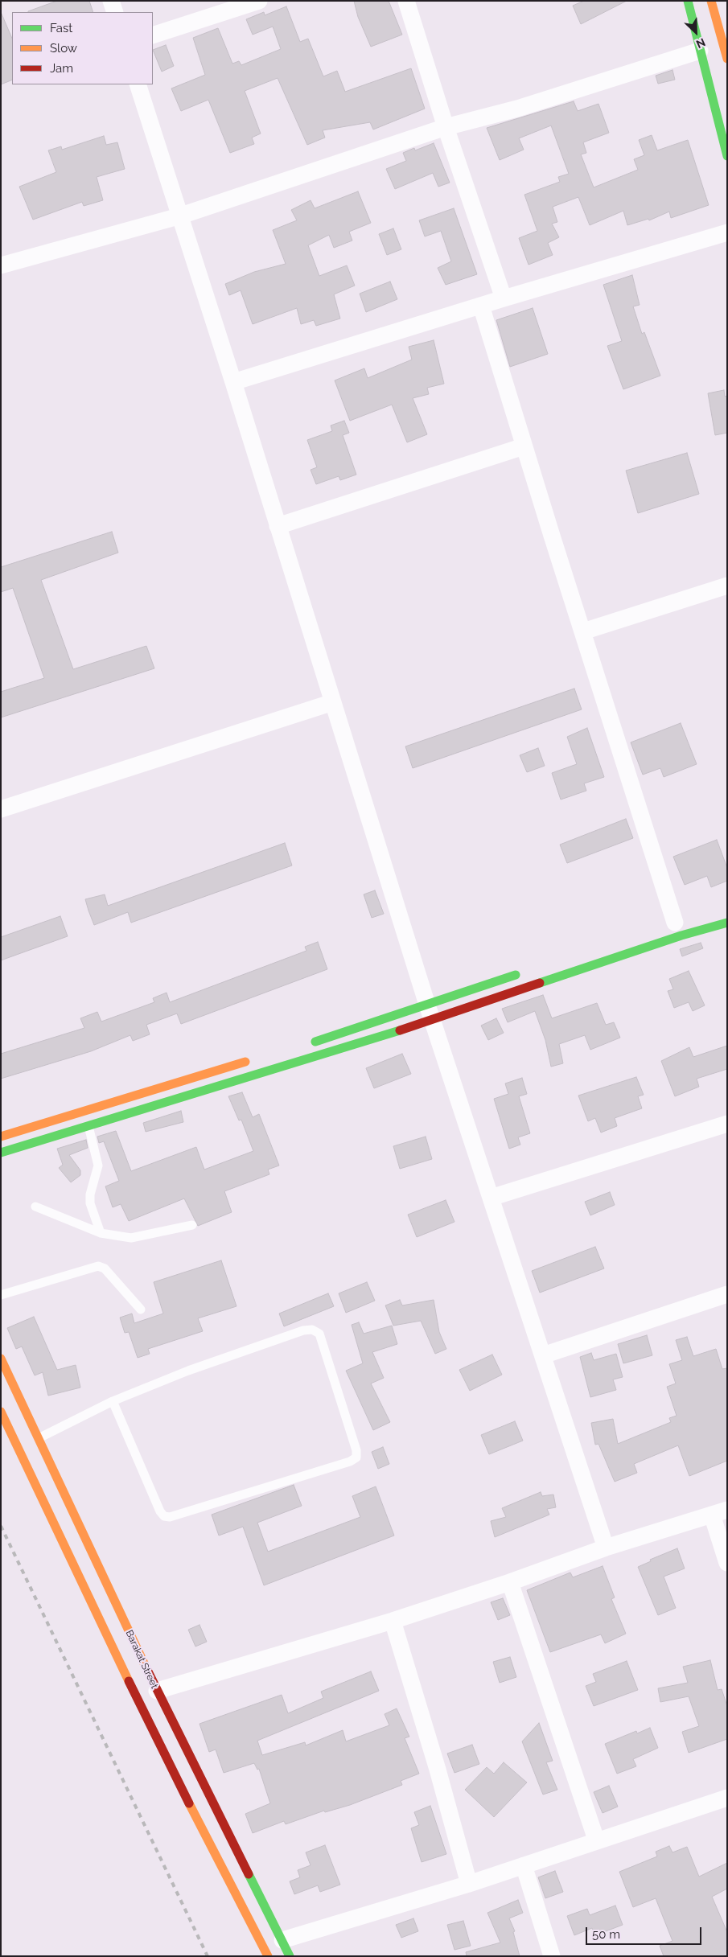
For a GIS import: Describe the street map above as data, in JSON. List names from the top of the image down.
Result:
{
  "streets": {
    "street": ["Barakat Street"]
  },
  "legend": ["Fast", "Slow", "Jam"],
  "scale_bar": "50 m",
  "north": "bottom right"
}
